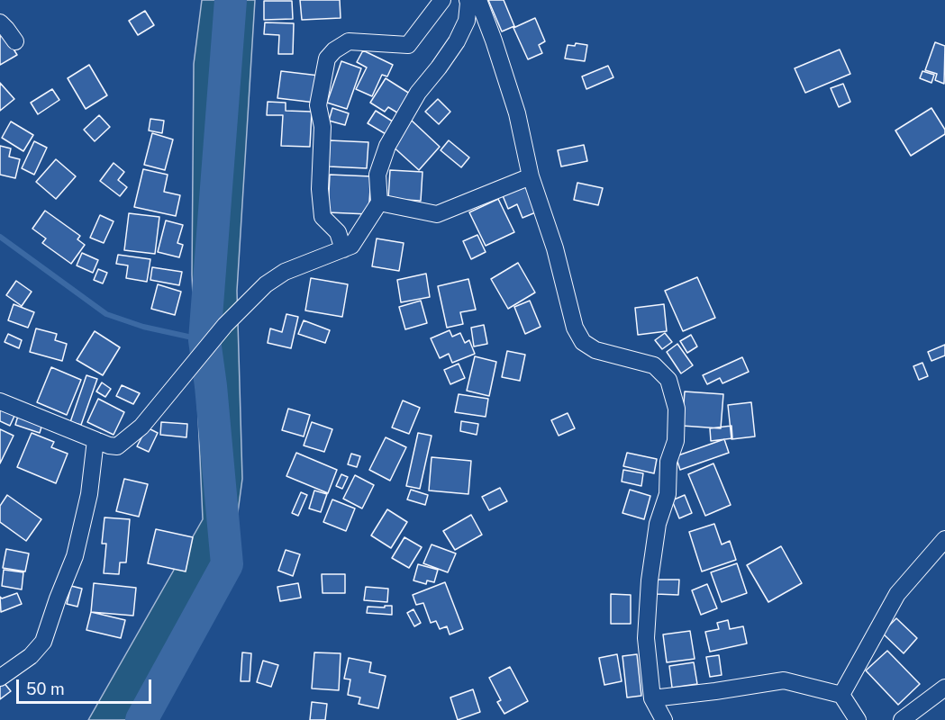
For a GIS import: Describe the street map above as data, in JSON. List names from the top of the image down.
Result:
{
  "scale_bar": "50 m"
}
